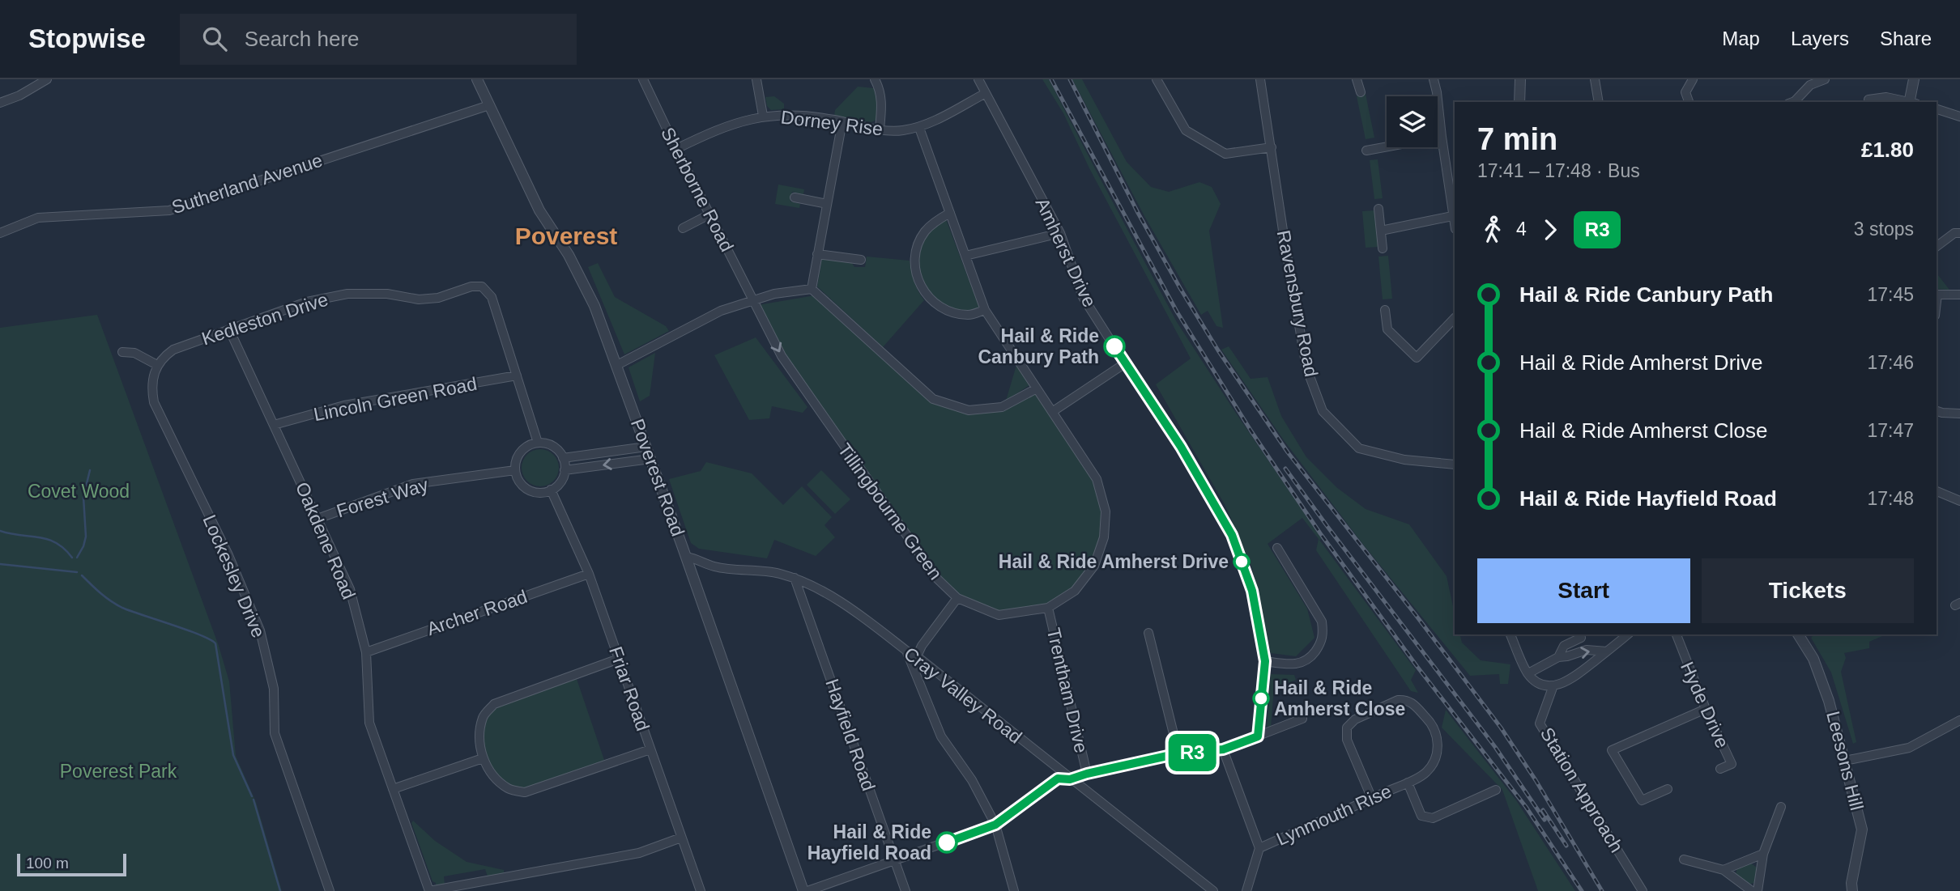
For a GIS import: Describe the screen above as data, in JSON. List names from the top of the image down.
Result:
{
  "streets": {
    "street": [
      "Dorney Rise",
      "Sutherland Avenue",
      "Sherborne Road",
      "Amherst Drive",
      "Ravensbury Road",
      "Kedleston Drive",
      "Lincoln Green Road",
      "Poverest Road",
      "Forest Way",
      "Tillingbourne Green",
      "Oakdene Road",
      "Lockesley Drive",
      "Archer Road",
      "Friar Road",
      "Trentham Drive",
      "Cray Valley Road",
      "Hyde Drive",
      "Hayfield Road",
      "Leesons Hill",
      "Station Approach",
      "Lynmouth Rise"
    ]
  },
  "crossings": [
    ["Dorney Rise", "Sherborne Road"],
    ["Dorney Rise", "Amherst Drive"],
    ["Dorney Rise", "Tillingbourne Green"],
    ["Sutherland Avenue", "Poverest Road"],
    ["Sherborne Road", "Tillingbourne Green"],
    ["Kedleston Drive", "Lincoln Green Road"],
    ["Kedleston Drive", "Forest Way"],
    ["Kedleston Drive", "Oakdene Road"],
    ["Kedleston Drive", "Lockesley Drive"],
    ["Kedleston Drive", "Friar Road"],
    ["Lincoln Green Road", "Oakdene Road"],
    ["Poverest Road", "Cray Valley Road"],
    ["Forest Way", "Oakdene Road"],
    ["Forest Way", "Friar Road"],
    ["Tillingbourne Green", "Trentham Drive"],
    ["Oakdene Road", "Archer Road"],
    ["Archer Road", "Friar Road"],
    ["Cray Valley Road", "Hayfield Road"]
  ],
  "one_way": ["Tillingbourne Green"],
  "districts": ["Poverest"],
  "parks": ["Covet Wood", "Poverest Park"],
  "places": [
    "Hail & Ride Canbury Path",
    "Hail & Ride Amherst Drive",
    "Hail & Ride Amherst Close",
    "Hail & Ride Hayfield Road"
  ],
  "lines": ["bus line R3"],
  "scale_bar": "100 m",
  "page": {
    "header": "Stopwise",
    "search": "Search here",
    "nav": ["Map", "Layers", "Share"],
    "on_map": "R3",
    "heading": ["7 min", "17:41 – 17:48 · Bus", "£1.80"],
    "legs": ["4", "R3", "3 stops"],
    "list": [
      {
        "name": "Hail & Ride Canbury Path",
        "value": "17:45"
      },
      {
        "name": "Hail & Ride Amherst Drive",
        "value": "17:46"
      },
      {
        "name": "Hail & Ride Amherst Close",
        "value": "17:47"
      },
      {
        "name": "Hail & Ride Hayfield Road",
        "value": "17:48"
      }
    ],
    "buttons": ["Start", "Tickets"],
    "scale": "100 m"
  }
}
